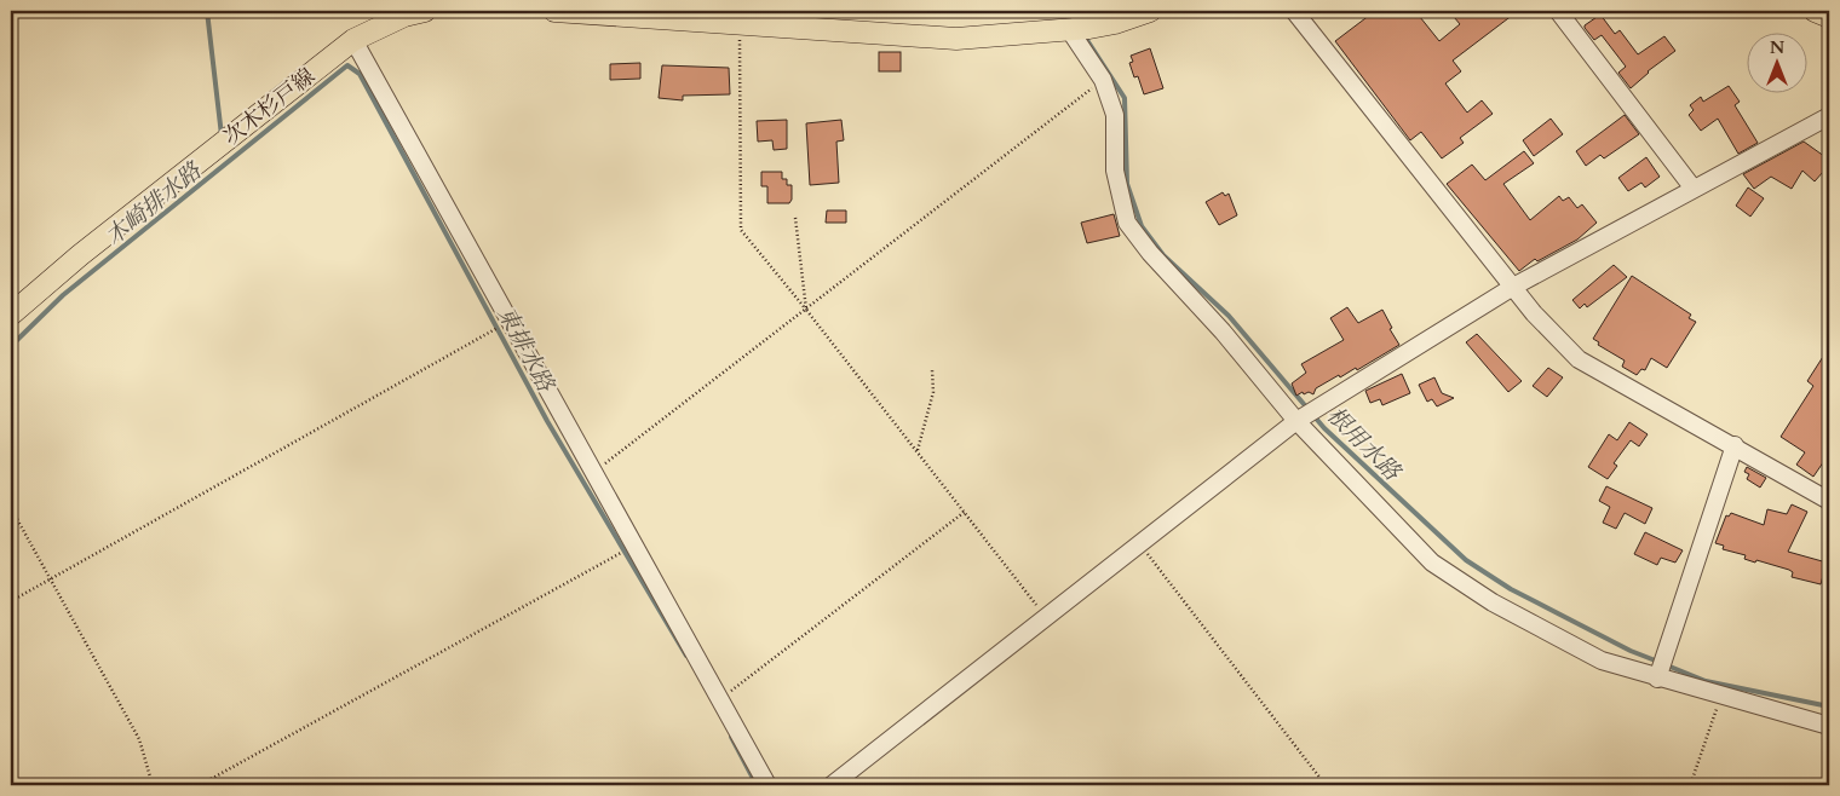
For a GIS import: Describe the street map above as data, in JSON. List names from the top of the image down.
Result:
{
  "streets": {
    "main road": ["次木杉戸線"]
  },
  "water": ["木崎排水路", "東排水路", "根用水路"],
  "north": "top"
}
